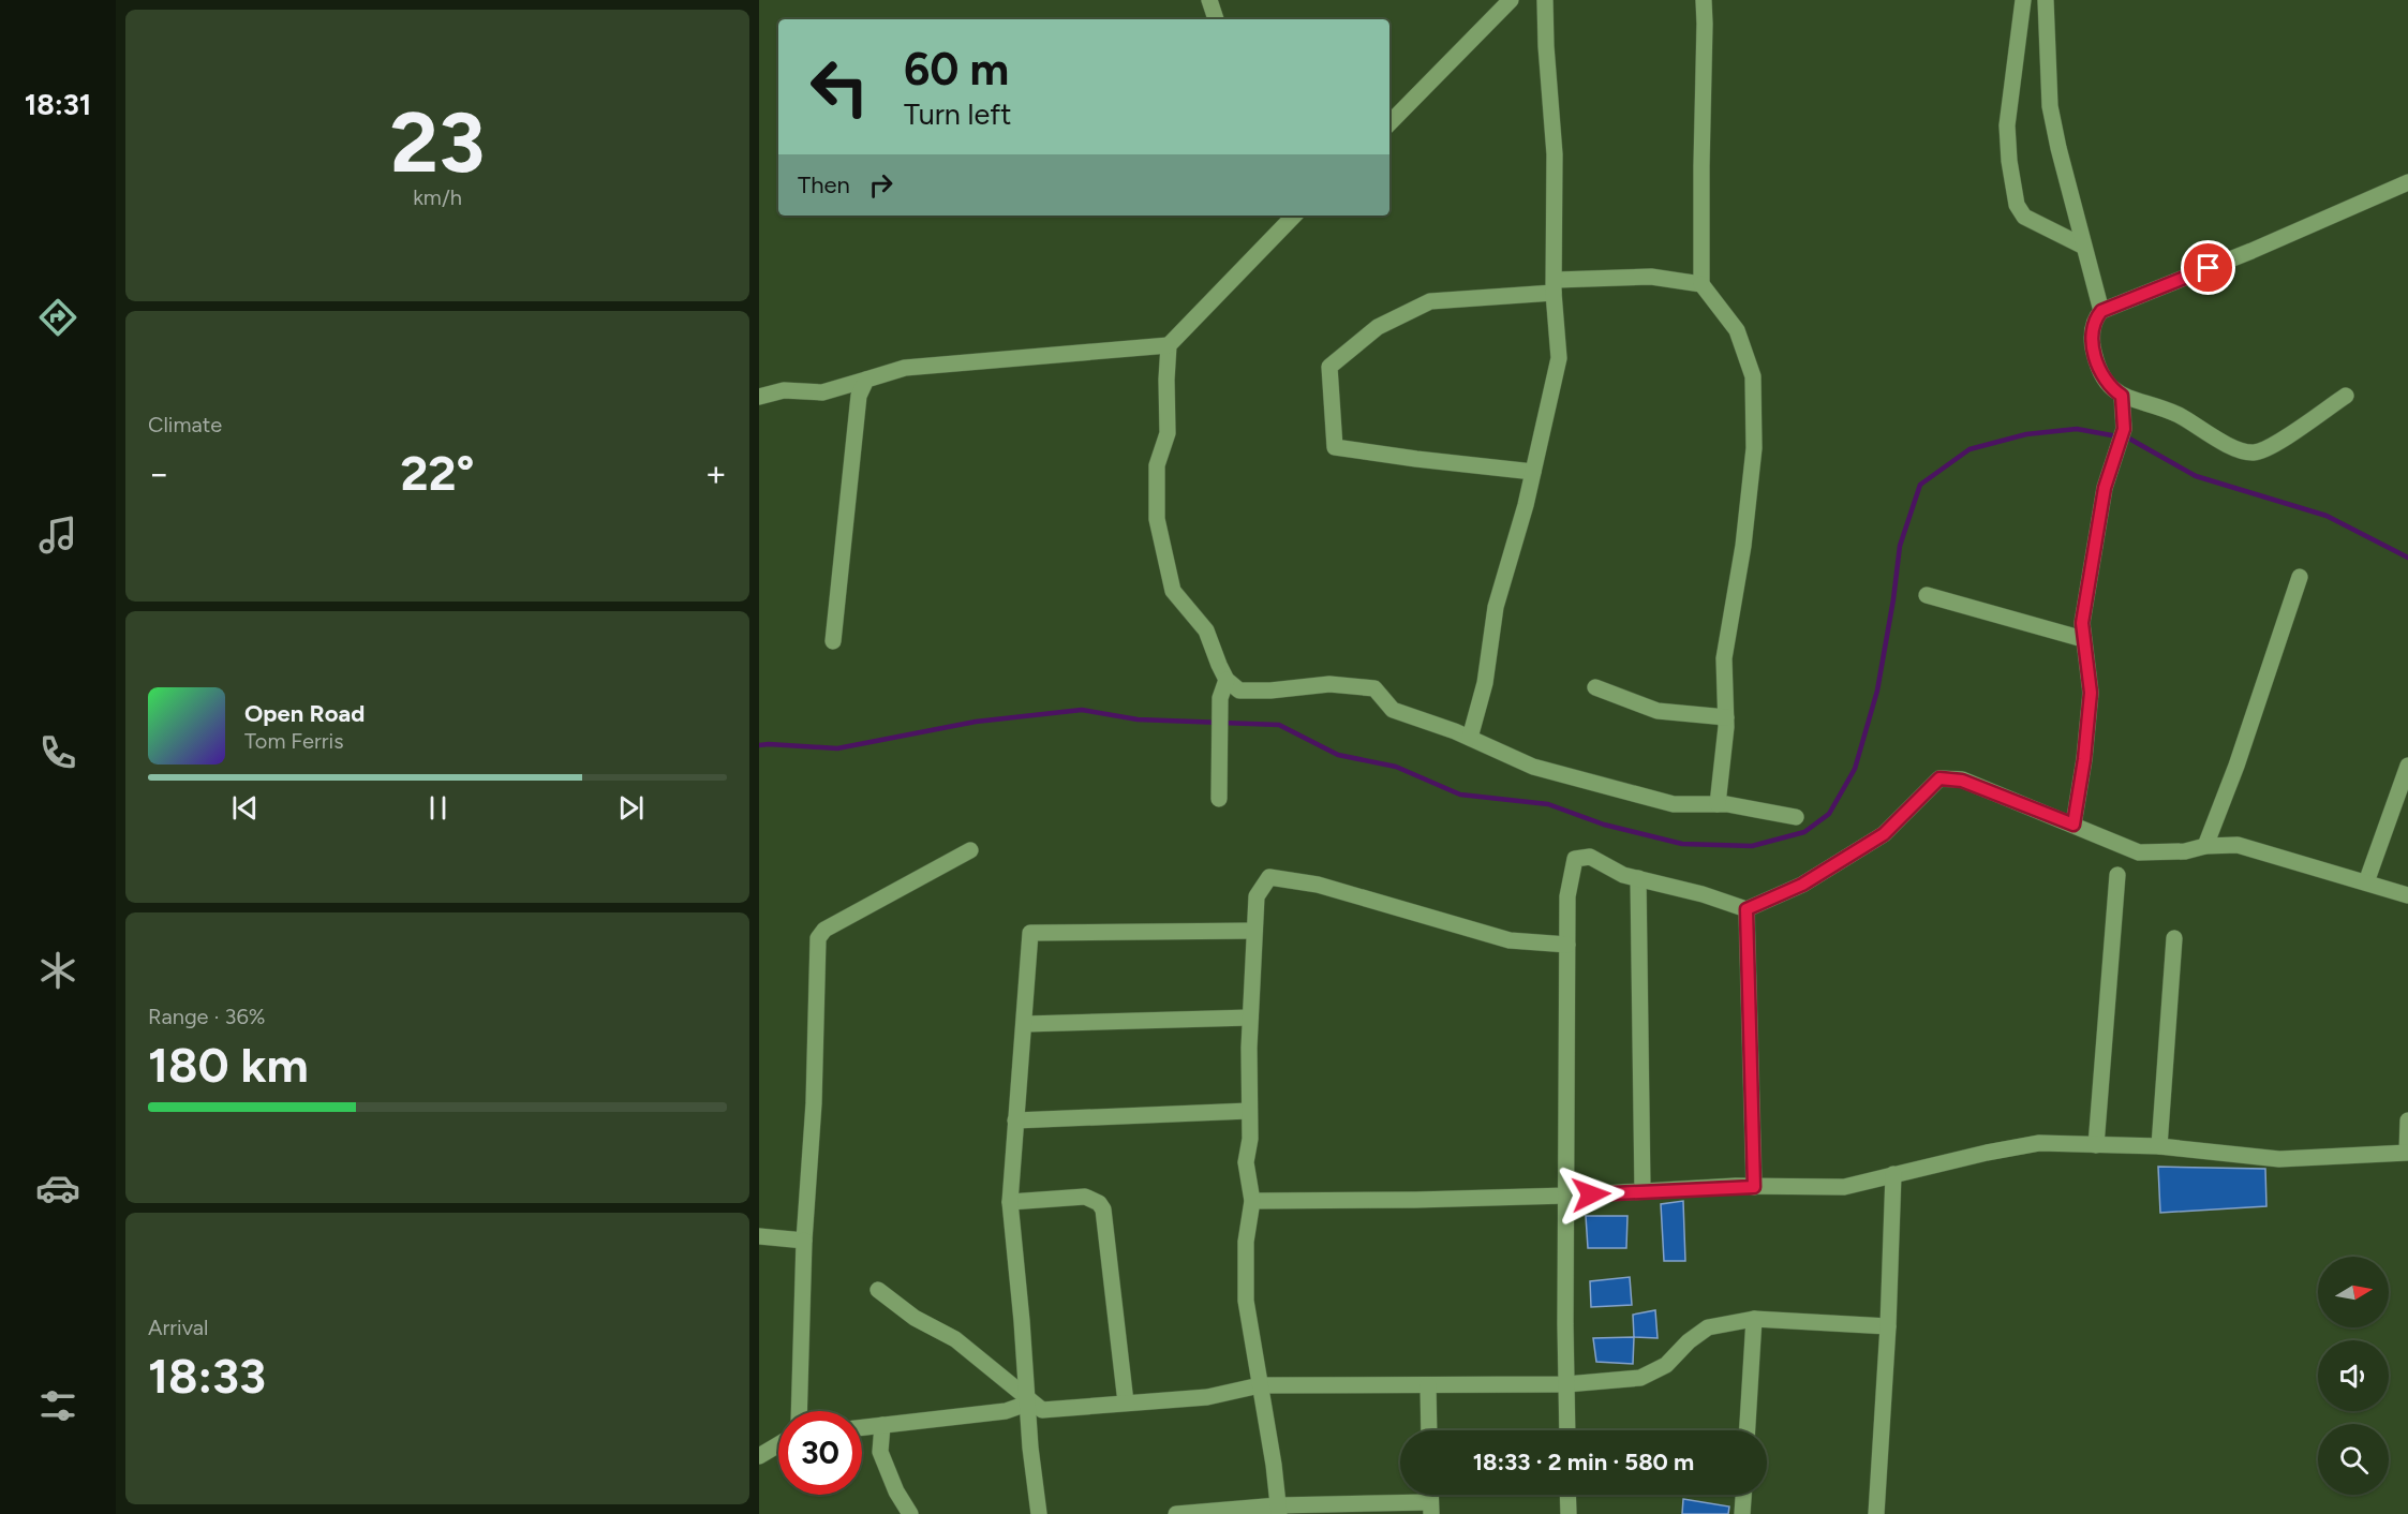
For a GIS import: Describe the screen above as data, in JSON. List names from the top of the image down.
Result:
{
  "north": "right",
  "page": {
    "tabs": "18:31",
    "tile": [
      ["23", "km/h"],
      "Climate",
      ["Range · 36%", "180 km"],
      ["Arrival", "18:33"]
    ],
    "turn": ["60 m", "Turn left"],
    "then": "Then",
    "heat": ["−", "22°", "+"],
    "song": ["Open Road", "Tom Ferris"],
    "limit": "30",
    "trip": "18:33 · 2 min · 580 m"
  }
}
